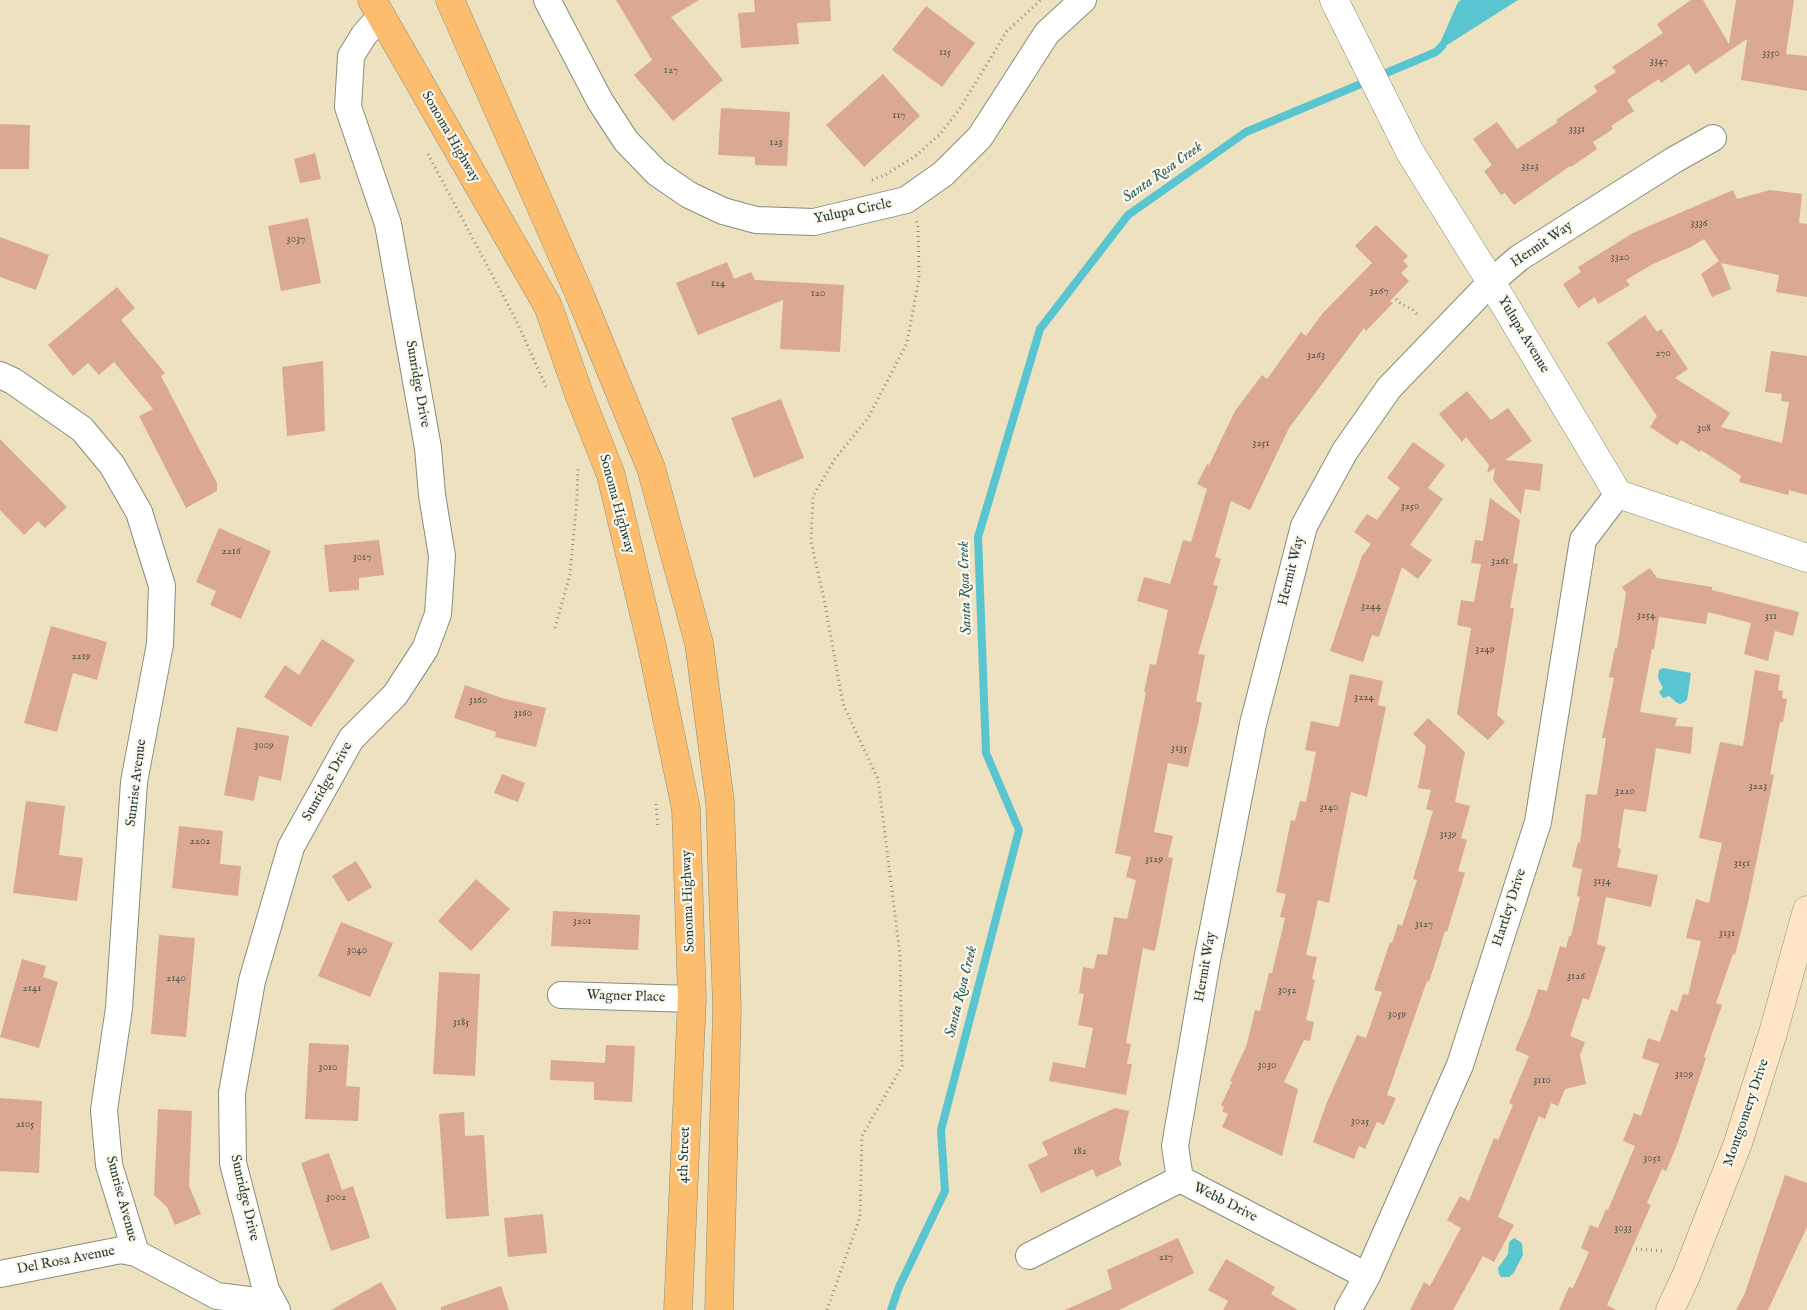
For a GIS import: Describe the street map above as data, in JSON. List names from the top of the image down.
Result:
{
  "streets": {
    "main road": ["Sonoma Highway", "Montgomery Drive", "4th Street"],
    "street": [
      "Yulupa Circle",
      "Hermit Way",
      "Yulupa Avenue",
      "Sunridge Drive",
      "Sunrise Avenue",
      "Hartley Drive",
      "Wagner Place",
      "Webb Drive",
      "Del Rosa Avenue"
    ]
  },
  "crossings": [
    ["Sonoma Highway", "Sunridge Drive"],
    ["Sonoma Highway", "Wagner Place"],
    ["Sonoma Highway", "4th Street"],
    ["Hermit Way", "Yulupa Avenue"],
    ["Hermit Way", "Webb Drive"],
    ["Yulupa Avenue", "Hartley Drive"],
    ["Sunridge Drive", "Del Rosa Avenue"],
    ["Sunrise Avenue", "Del Rosa Avenue"],
    ["Hartley Drive", "Webb Drive"],
    ["Wagner Place", "4th Street"]
  ],
  "water": ["Santa Rosa Creek"],
  "house_numbers": [
    "115",
    "3350",
    "3347",
    "127",
    "117",
    "3331",
    "123",
    "3323",
    "3336",
    "3037",
    "3320",
    "124",
    "3267",
    "120",
    "270",
    "3263",
    "308",
    "3251",
    "3250",
    "2216",
    "3017",
    "3261",
    "3244",
    "3254",
    "311",
    "3249",
    "2219",
    "3224",
    "3160",
    "3160",
    "3009",
    "3135",
    "3223",
    "3220",
    "3140",
    "3139",
    "2202",
    "3129",
    "3151",
    "3134",
    "3201",
    "3127",
    "3131",
    "3040",
    "3126",
    "2140",
    "2141",
    "3052",
    "3059",
    "3185",
    "3030",
    "3010",
    "3109",
    "3110",
    "3025",
    "2105",
    "182",
    "3051",
    "3002",
    "3033",
    "217"
  ]
}
